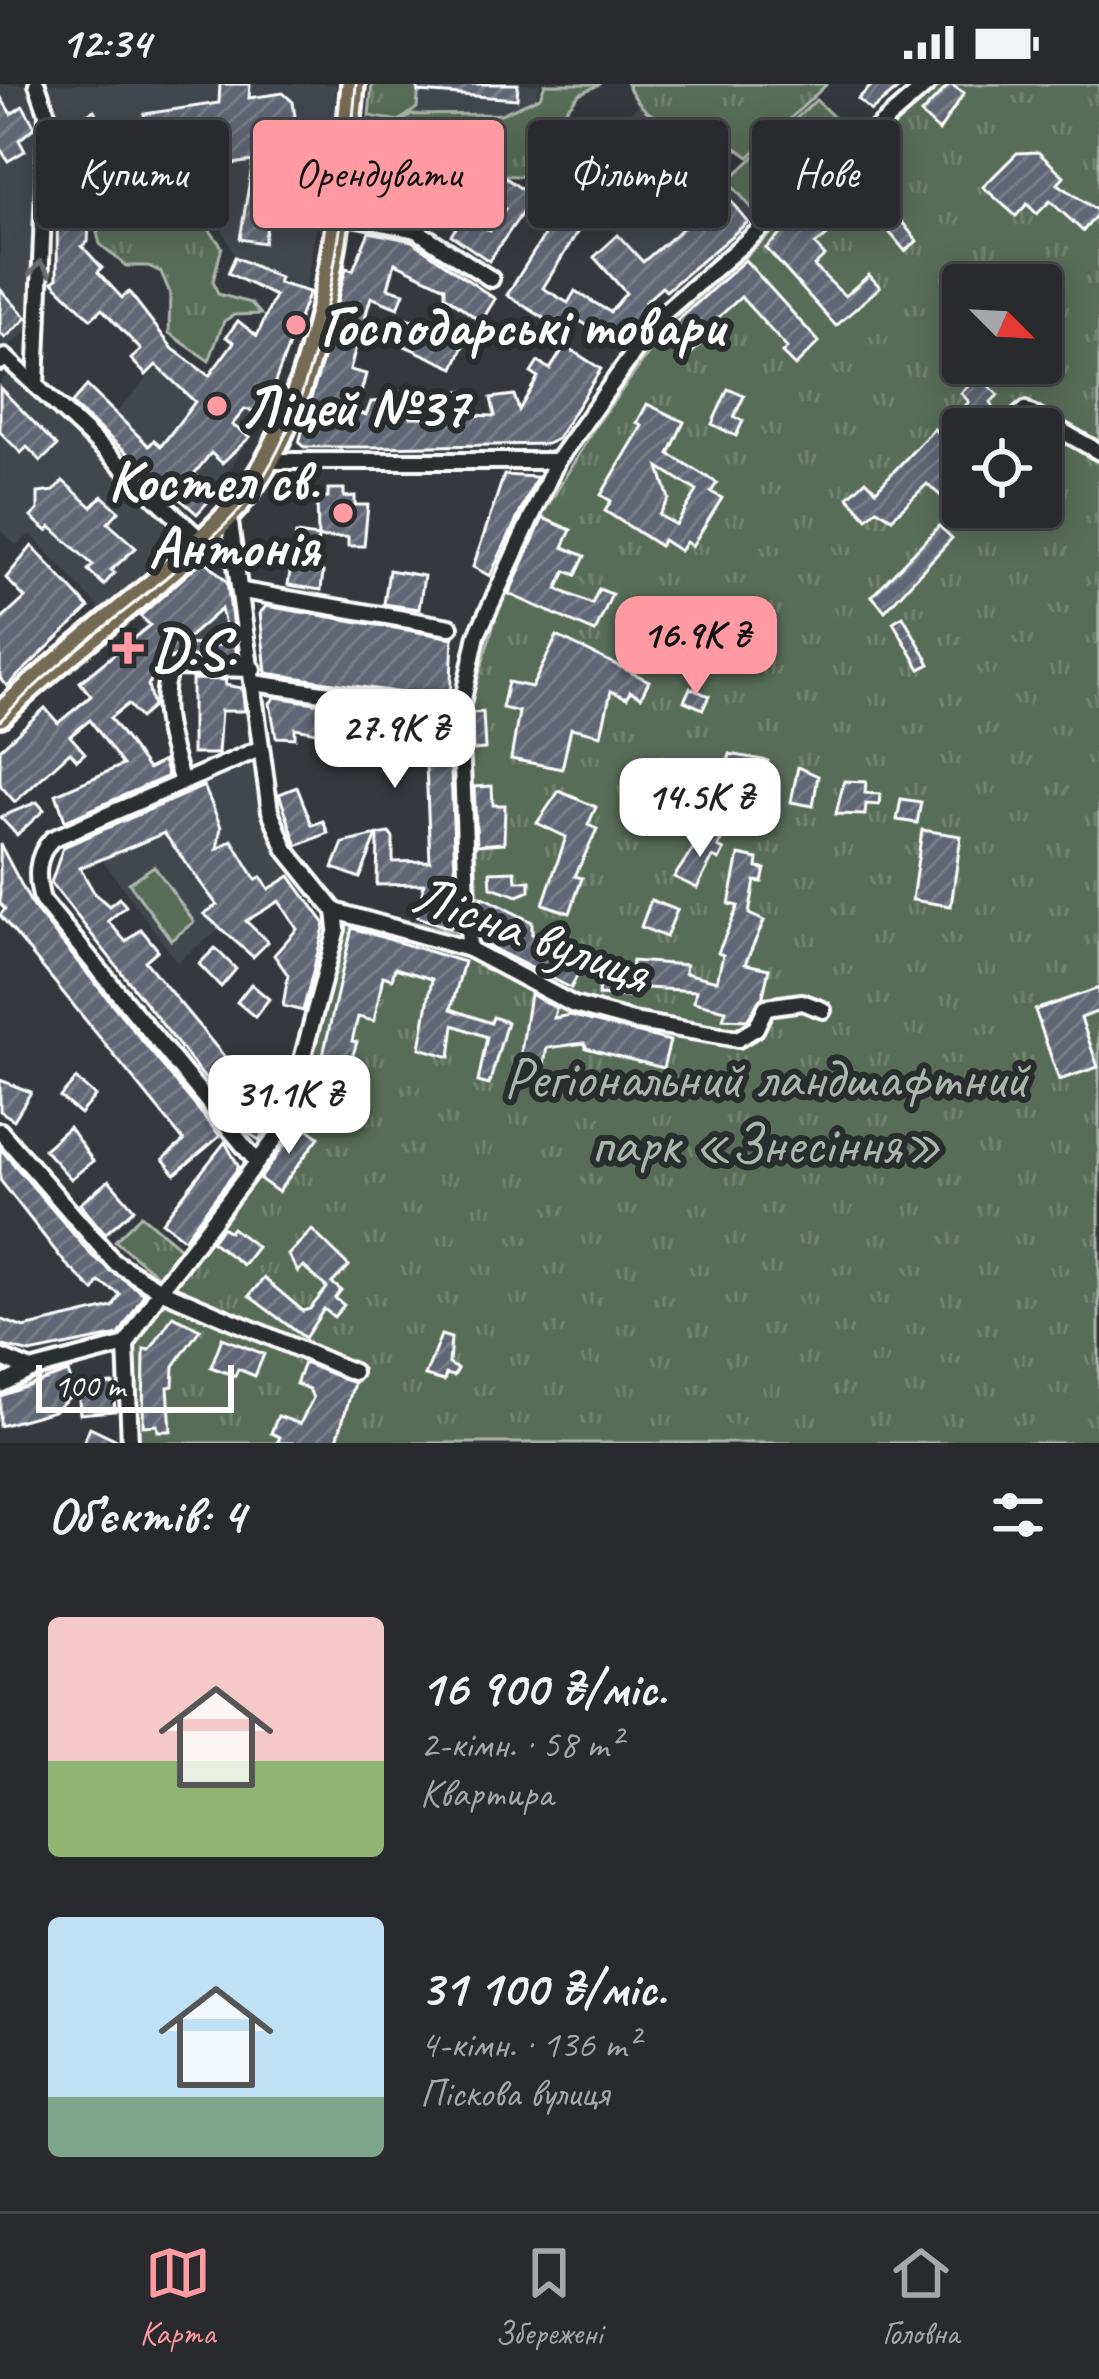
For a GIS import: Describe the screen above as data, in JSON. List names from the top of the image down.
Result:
{
  "streets": {
    "street": ["Лісна вулиця"]
  },
  "parks": ["Регіональний ландшафтний парк «Знесіння»"],
  "places": {
    "other": ["Господарські товари", "Ліцей №37", "Костел св. Антонія"],
    "health": ["D.S."]
  },
  "scale_bar": "100 m",
  "north": "bottom right",
  "page": {
    "status": "12:34",
    "chip": [
      "Купити",
      "Орендувати",
      "Фільтри",
      "Нове"
    ],
    "price": [
      "16.9K ₴",
      "27.9K ₴",
      "14.5K ₴",
      "31.1K ₴"
    ],
    "scale": "100 m",
    "heading": "Об’єктів: 4",
    "list": [
      {
        "name": "16 900 ₴/міс.",
        "note": "2-кімн. · 58 m² · Квартира"
      },
      {
        "name": "31 100 ₴/міс.",
        "note": "4-кімн. · 136 m² · Піскова вулиця"
      }
    ],
    "tabs": ["Карта", "Збережені", "Головна"]
  }
}
